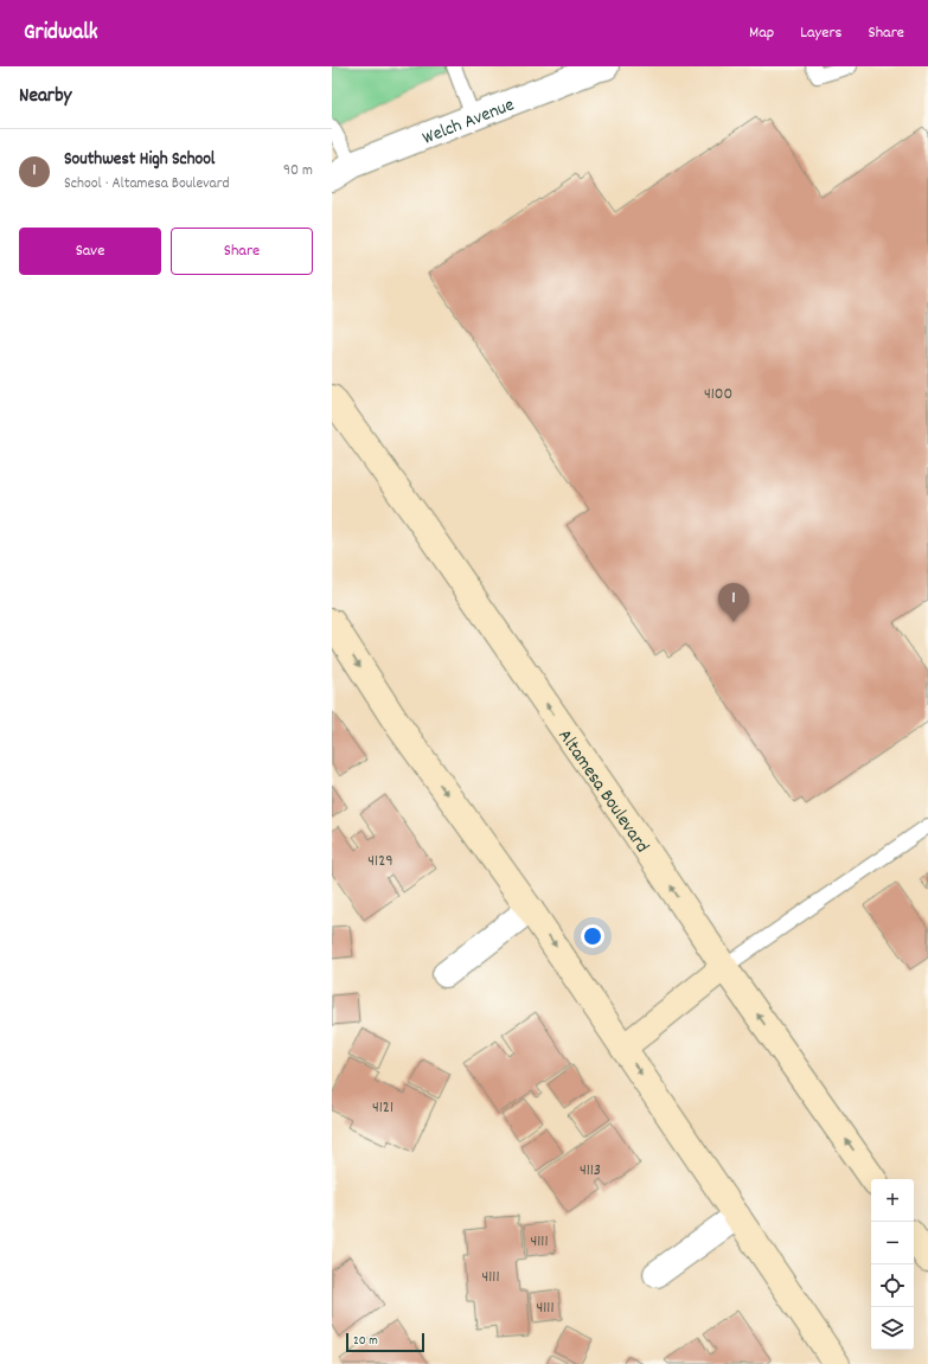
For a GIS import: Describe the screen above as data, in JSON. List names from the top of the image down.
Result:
{
  "streets": {
    "main road": ["Altamesa Boulevard"],
    "street": ["Welch Avenue"]
  },
  "house_numbers": [
    "4100",
    "4129",
    "4121",
    "4113",
    "4111",
    "4111",
    "4111"
  ],
  "scale_bar": "20 m",
  "page": {
    "header": "Gridwalk",
    "nav": ["Map", "Layers", "Share"],
    "heading": "Nearby",
    "list": [
      {
        "mark": "1",
        "name": "Southwest High School",
        "note": "School · Altamesa Boulevard",
        "value": "90 m"
      }
    ],
    "buttons": ["Save", "Share"],
    "pins": "1",
    "map_buttons": ["+", "−"],
    "scale": "20 m"
  }
}
